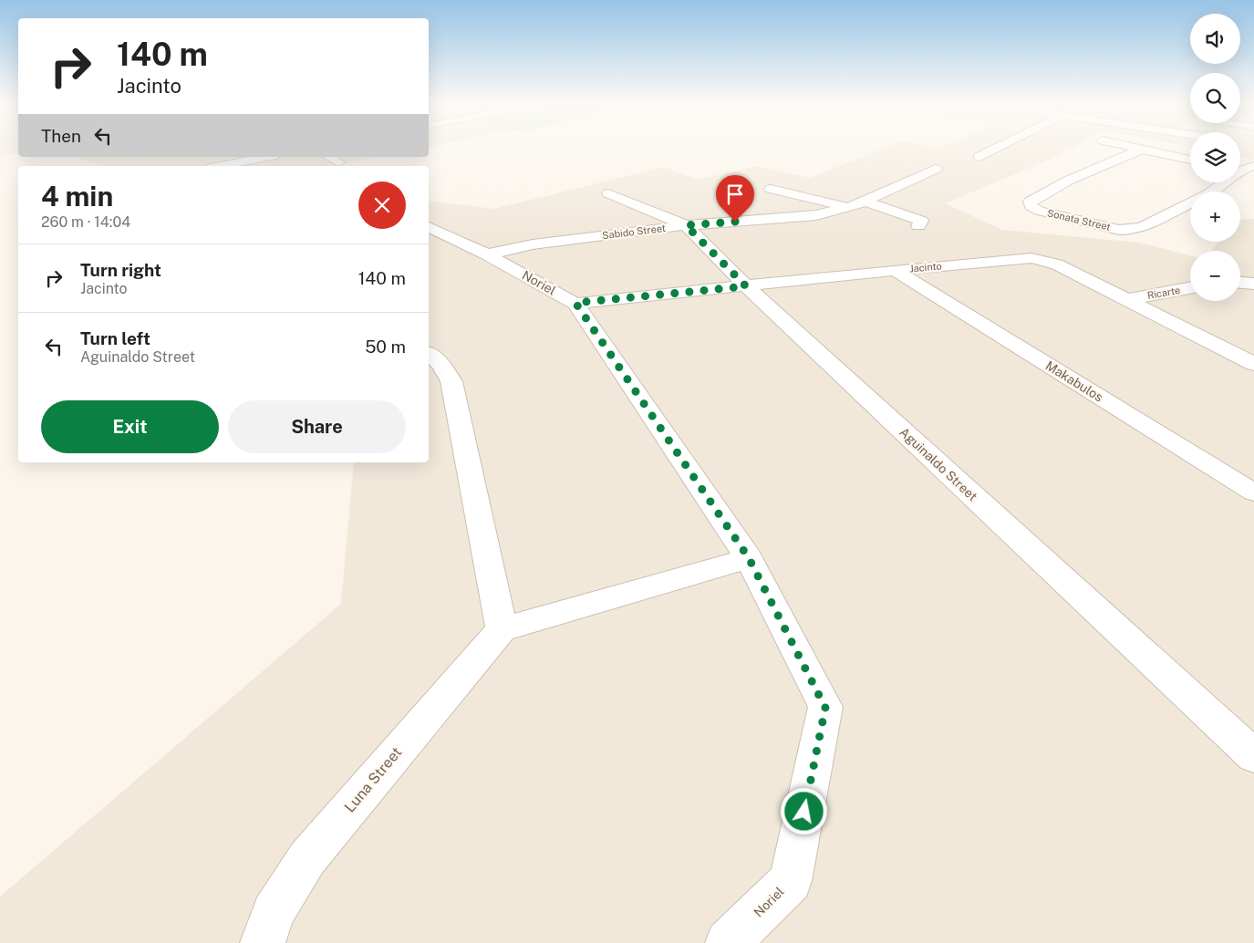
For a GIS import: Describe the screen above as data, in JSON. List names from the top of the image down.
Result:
{
  "streets": {
    "street": [
      "Sonata Street",
      "Sabido Street",
      "Jacinto",
      "Noriel",
      "Ricarte",
      "Makabulos",
      "Aguinaldo Street",
      "Luna Street"
    ]
  },
  "crossings": [
    ["Sabido Street", "Noriel"],
    ["Sabido Street", "Aguinaldo Street"],
    ["Jacinto", "Noriel"],
    ["Jacinto", "Ricarte"],
    ["Jacinto", "Makabulos"],
    ["Jacinto", "Aguinaldo Street"]
  ],
  "page": {
    "map_buttons": ["+", "−"],
    "turn": ["140 m", "Jacinto"],
    "then": "Then",
    "heading": ["4 min", "260 m · 14:04"],
    "list": [
      {
        "name": "Turn right",
        "note": "Jacinto",
        "value": "140 m"
      },
      {
        "name": "Turn left",
        "note": "Aguinaldo Street",
        "value": "50 m"
      }
    ],
    "buttons": ["Exit", "Share"]
  }
}
